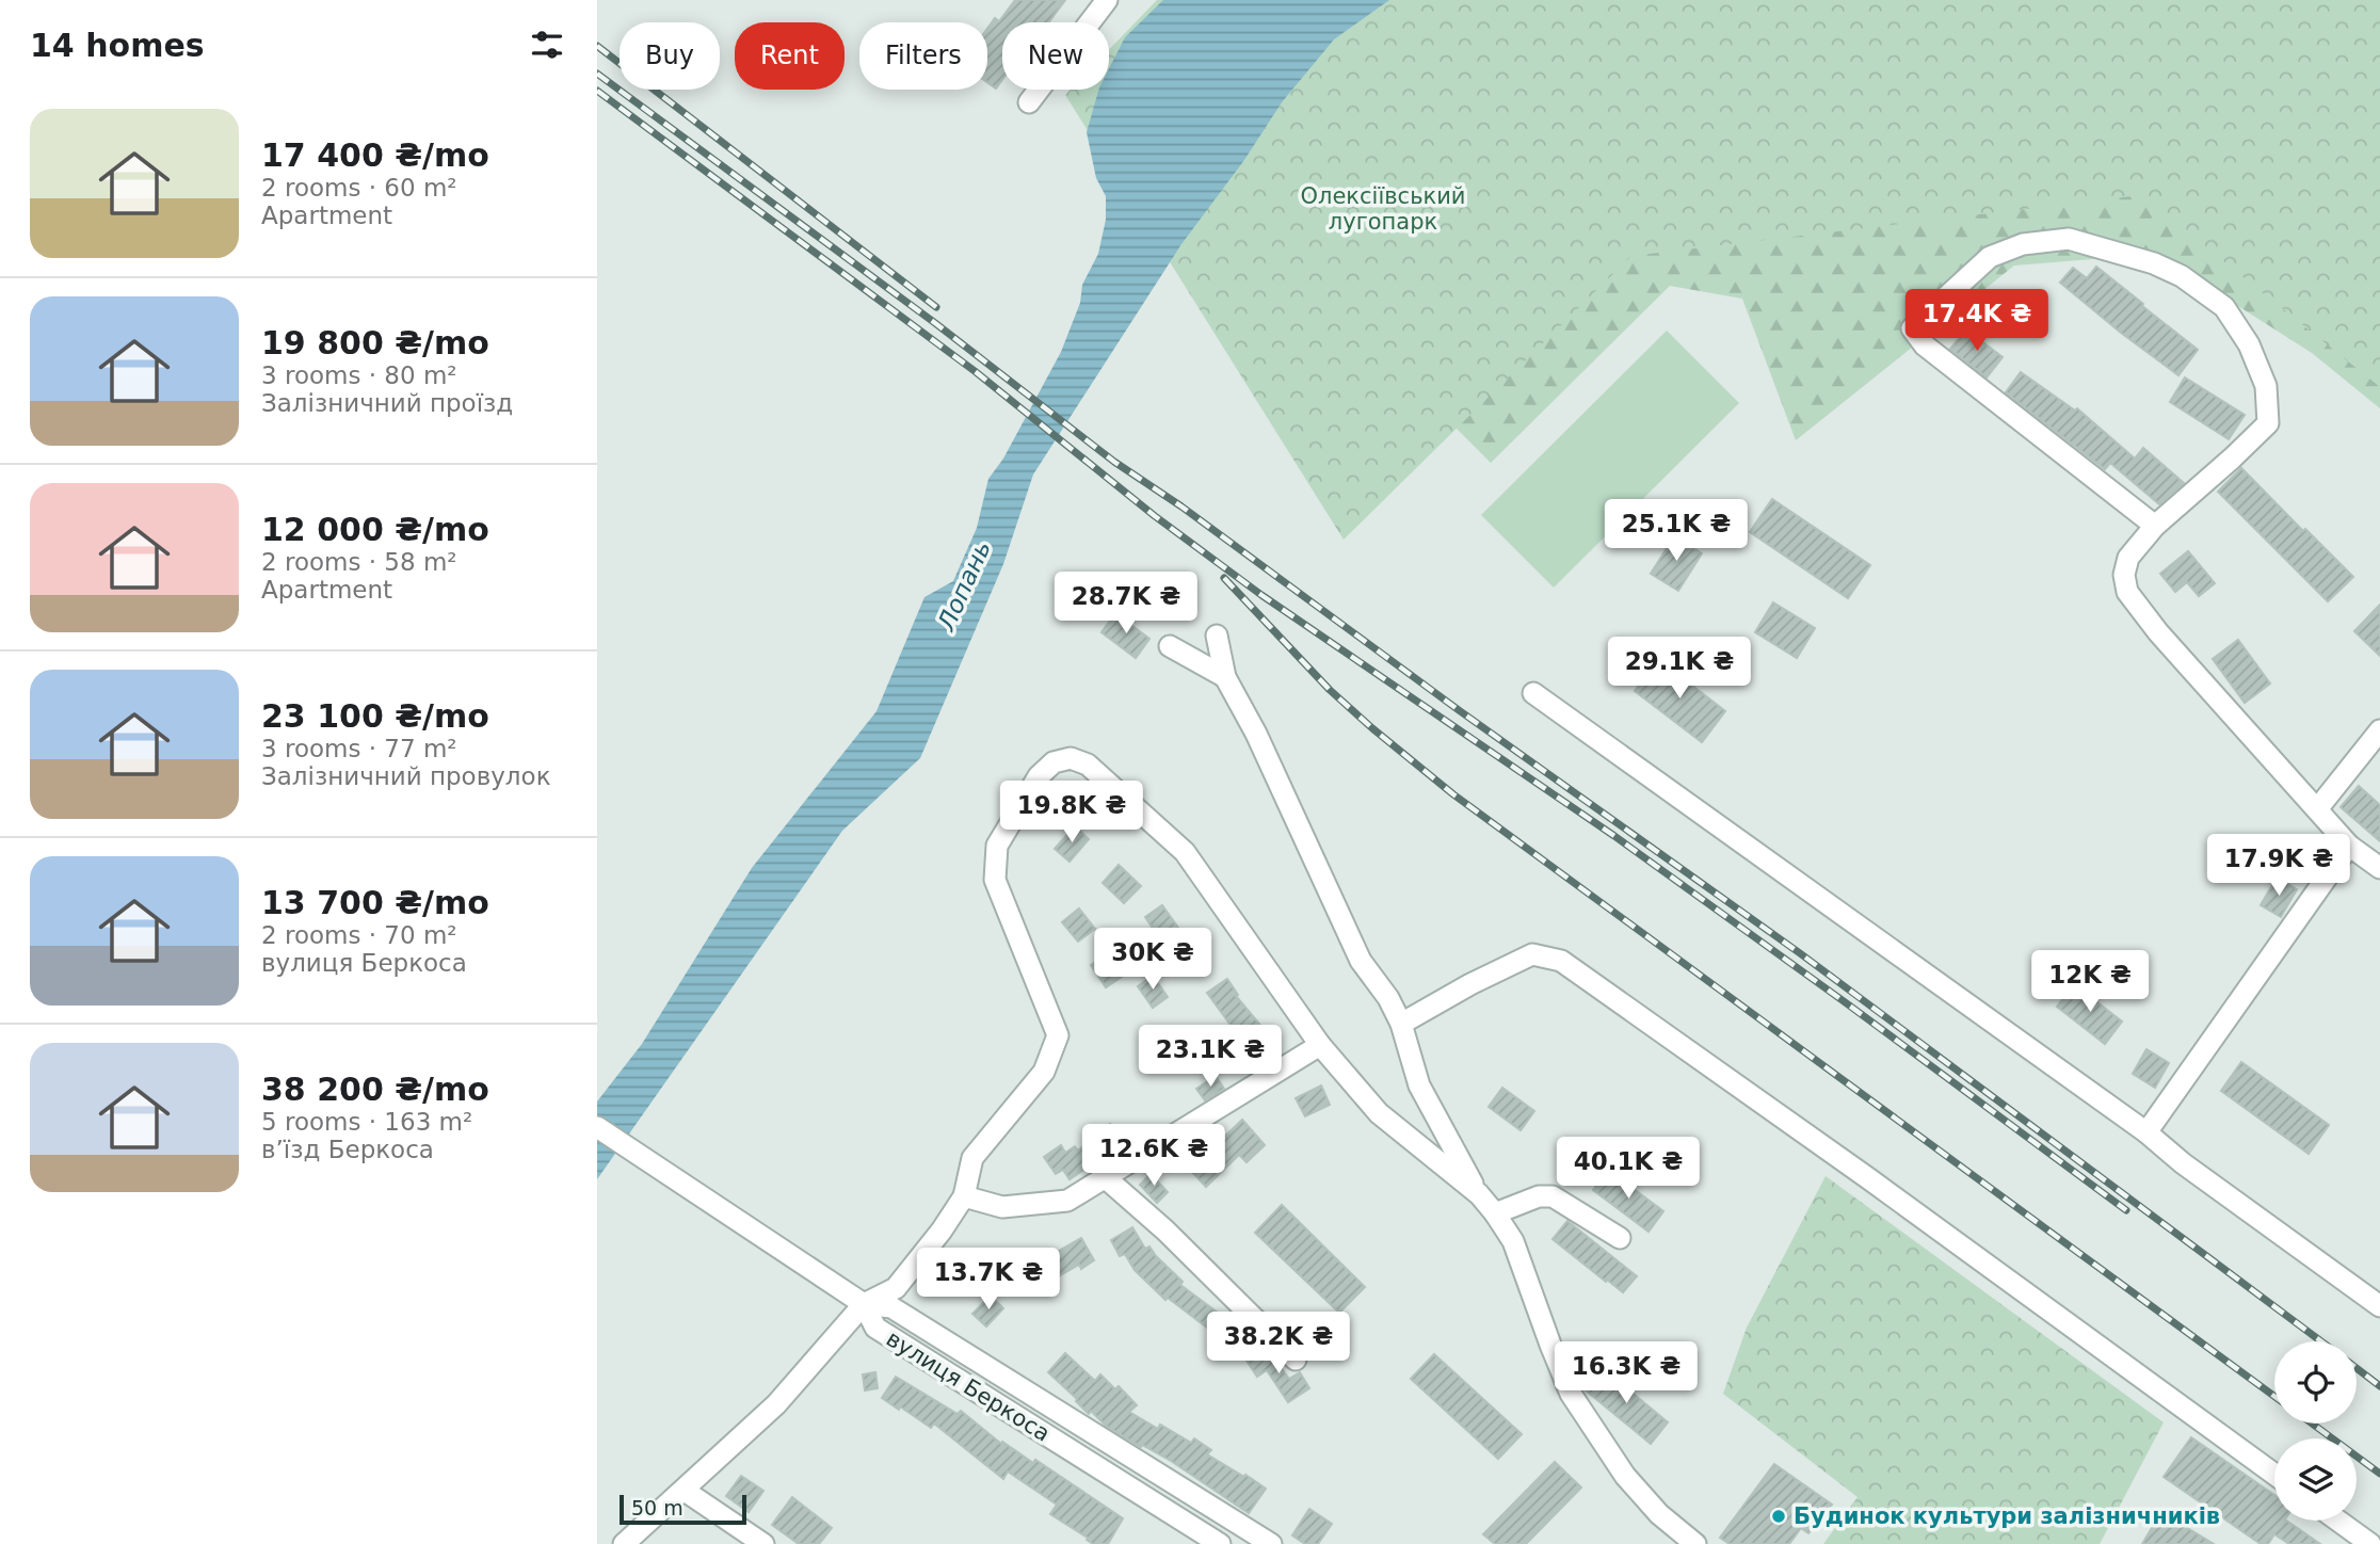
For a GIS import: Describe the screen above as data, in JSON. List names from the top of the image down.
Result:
{
  "streets": {
    "street": ["вулиця Беркоса"]
  },
  "water": ["Лопань"],
  "parks": ["Олексіївський лугопарк"],
  "places": ["Будинок культури залізничників"],
  "scale_bar": "50 m",
  "page": {
    "heading": "14 homes",
    "chip": [
      "Buy",
      "Rent",
      "Filters",
      "New"
    ],
    "list": [
      {
        "name": "17 400 ₴/mo",
        "note": "2 rooms · 60 m² · Apartment"
      },
      {
        "name": "19 800 ₴/mo",
        "note": "3 rooms · 80 m² · Залізничний проїзд"
      },
      {
        "name": "12 000 ₴/mo",
        "note": "2 rooms · 58 m² · Apartment"
      },
      {
        "name": "23 100 ₴/mo",
        "note": "3 rooms · 77 m² · Залізничний провулок"
      },
      {
        "name": "13 700 ₴/mo",
        "note": "2 rooms · 70 m² · вулиця Беркоса"
      },
      {
        "name": "38 200 ₴/mo",
        "note": "5 rooms · 163 m² · в’їзд Беркоса"
      }
    ],
    "price": [
      "17.4K ₴",
      "25.1K ₴",
      "28.7K ₴",
      "29.1K ₴",
      "19.8K ₴",
      "17.9K ₴",
      "30K ₴",
      "12K ₴",
      "23.1K ₴",
      "12.6K ₴",
      "40.1K ₴",
      "13.7K ₴",
      "38.2K ₴",
      "16.3K ₴"
    ],
    "scale": "50 m"
  }
}
